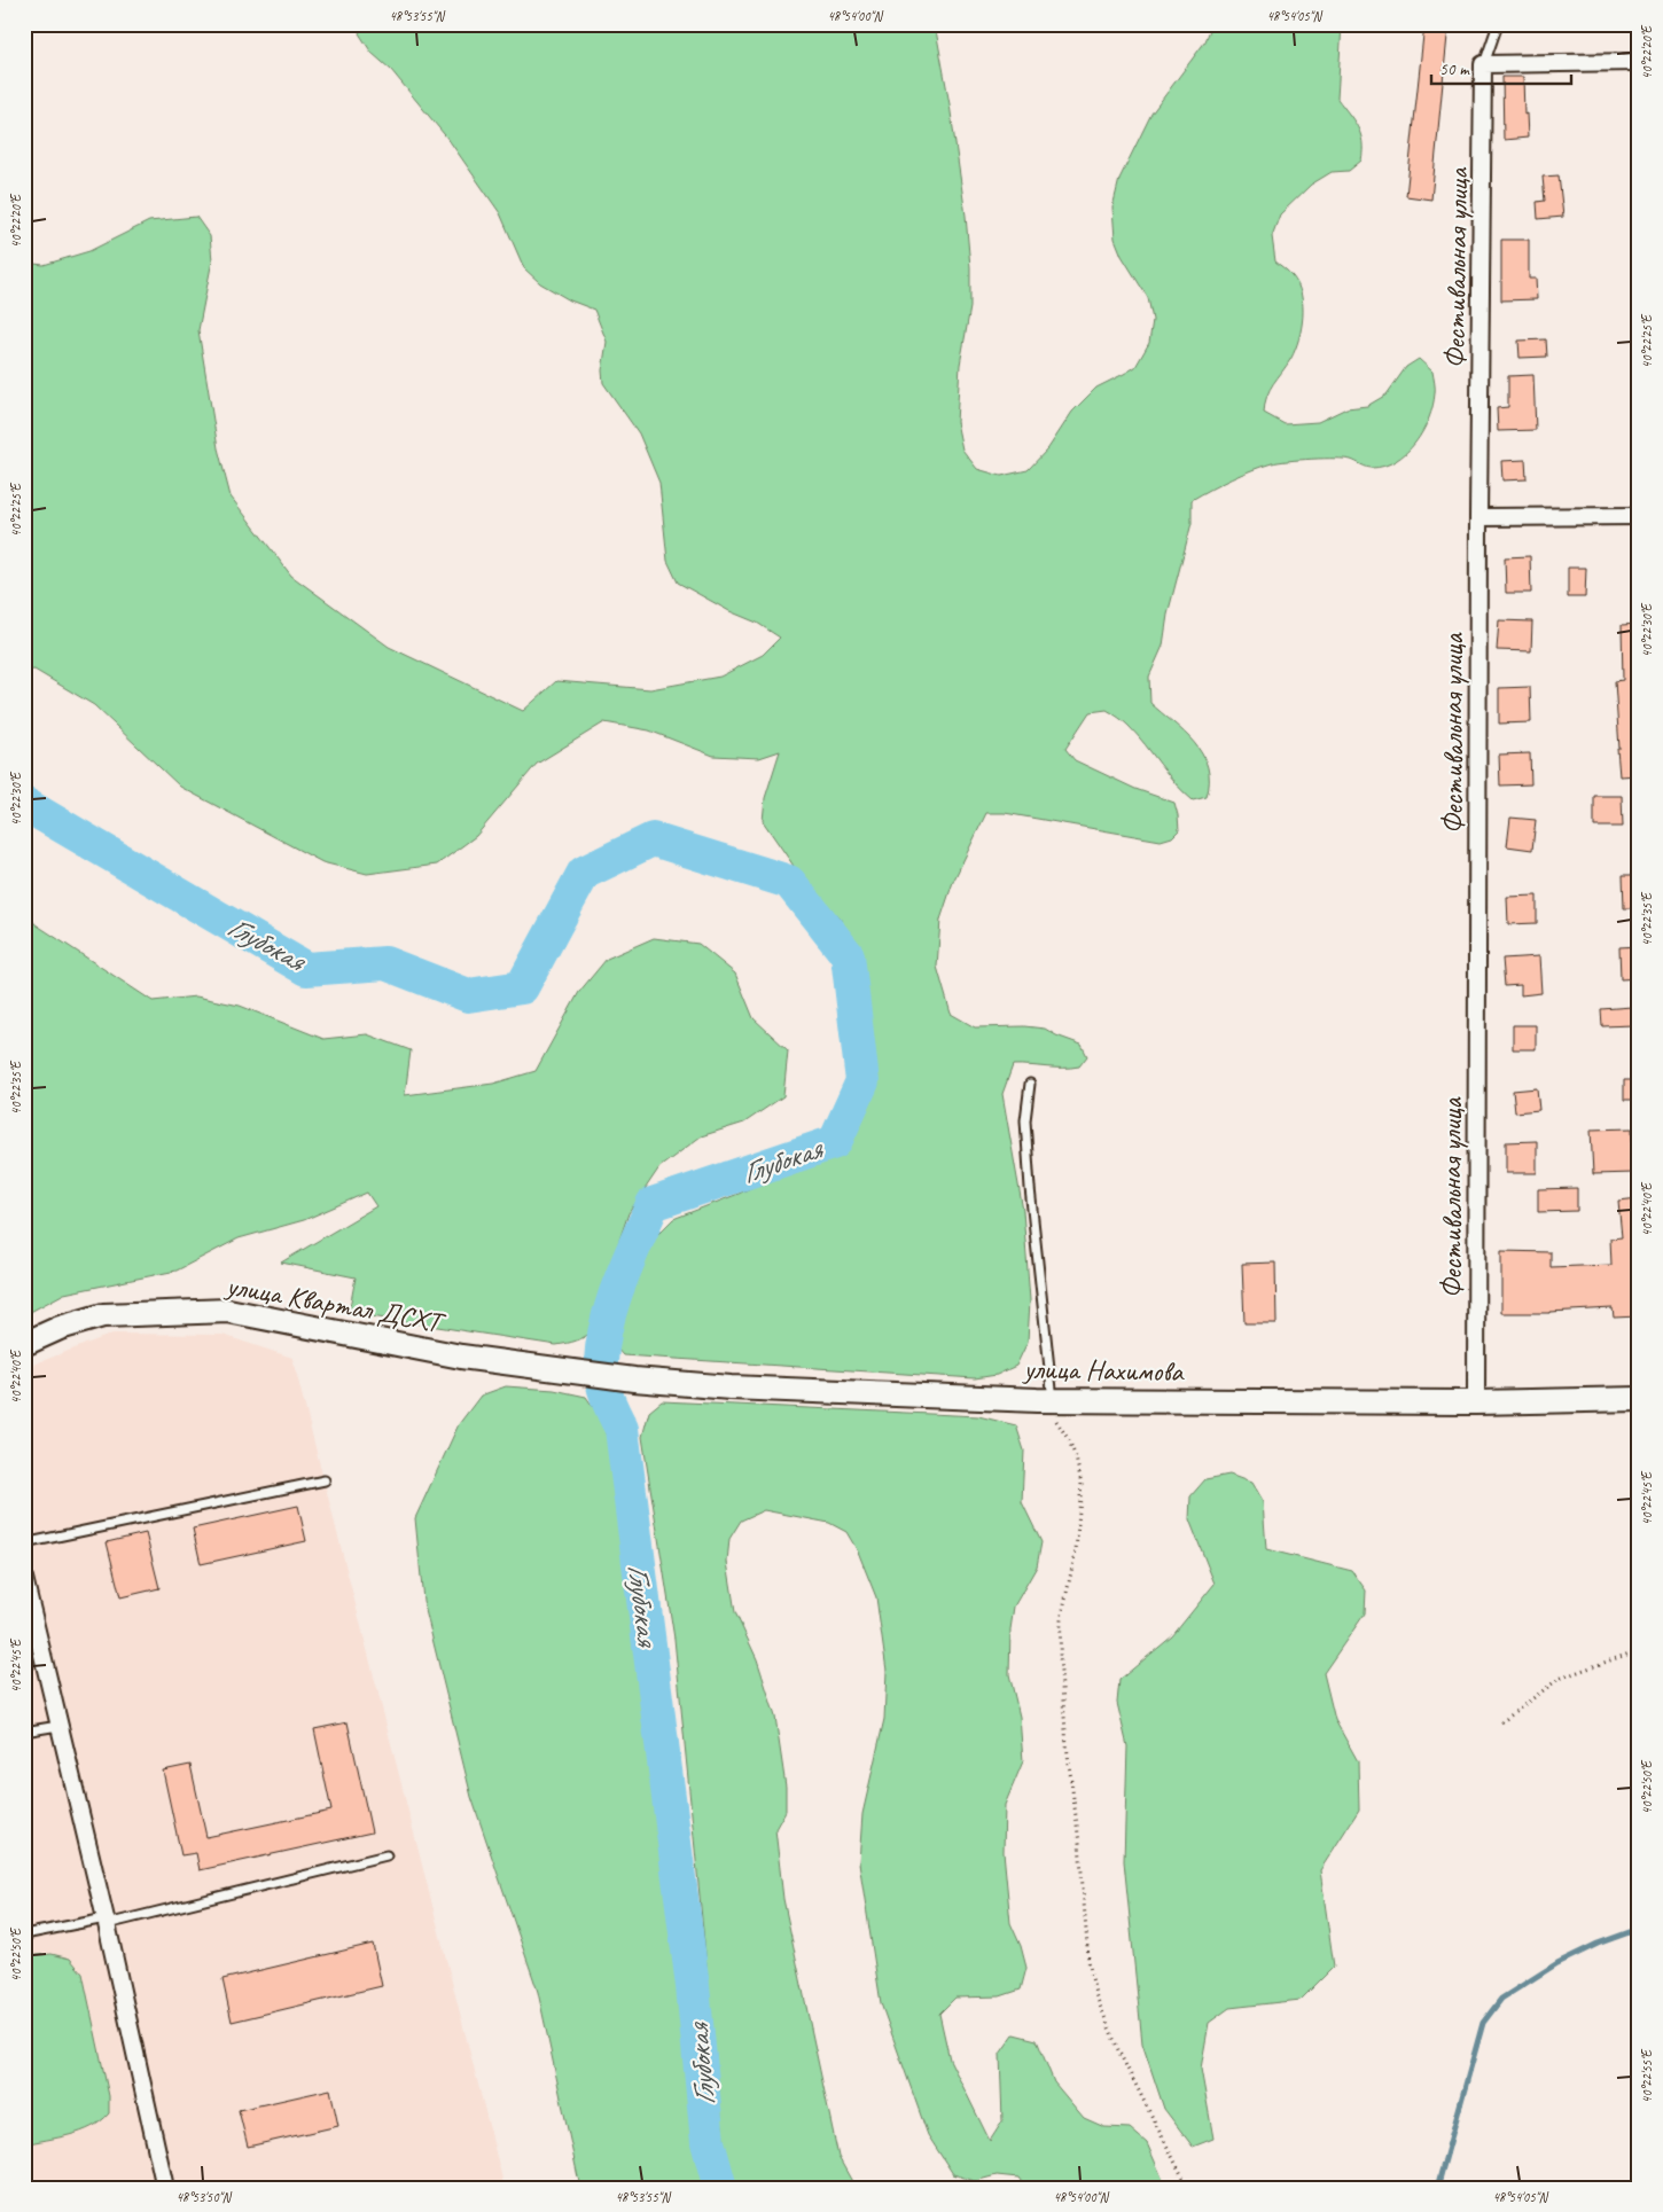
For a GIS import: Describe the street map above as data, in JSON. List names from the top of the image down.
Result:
{
  "streets": {
    "street": ["Фестивальная улица", "улица Квартал ДСХТ", "улица Нахимова"]
  },
  "crossings": [
    ["Фестивальная улица", "улица Нахимова"],
    ["улица Квартал ДСХТ", "улица Нахимова"]
  ],
  "water": ["Глубокая"],
  "scale_bar": "50 m",
  "coordinates": [
    "48°53'55\"N",
    "48°54'00\"N",
    "48°54'05\"N",
    "40°22'20\"E",
    "40°22'25\"E",
    "40°22'30\"E",
    "40°22'35\"E",
    "40°22'40\"E",
    "40°22'45\"E",
    "40°22'50\"E",
    "40°22'55\"E",
    "48°53'50\"N"
  ]
}
